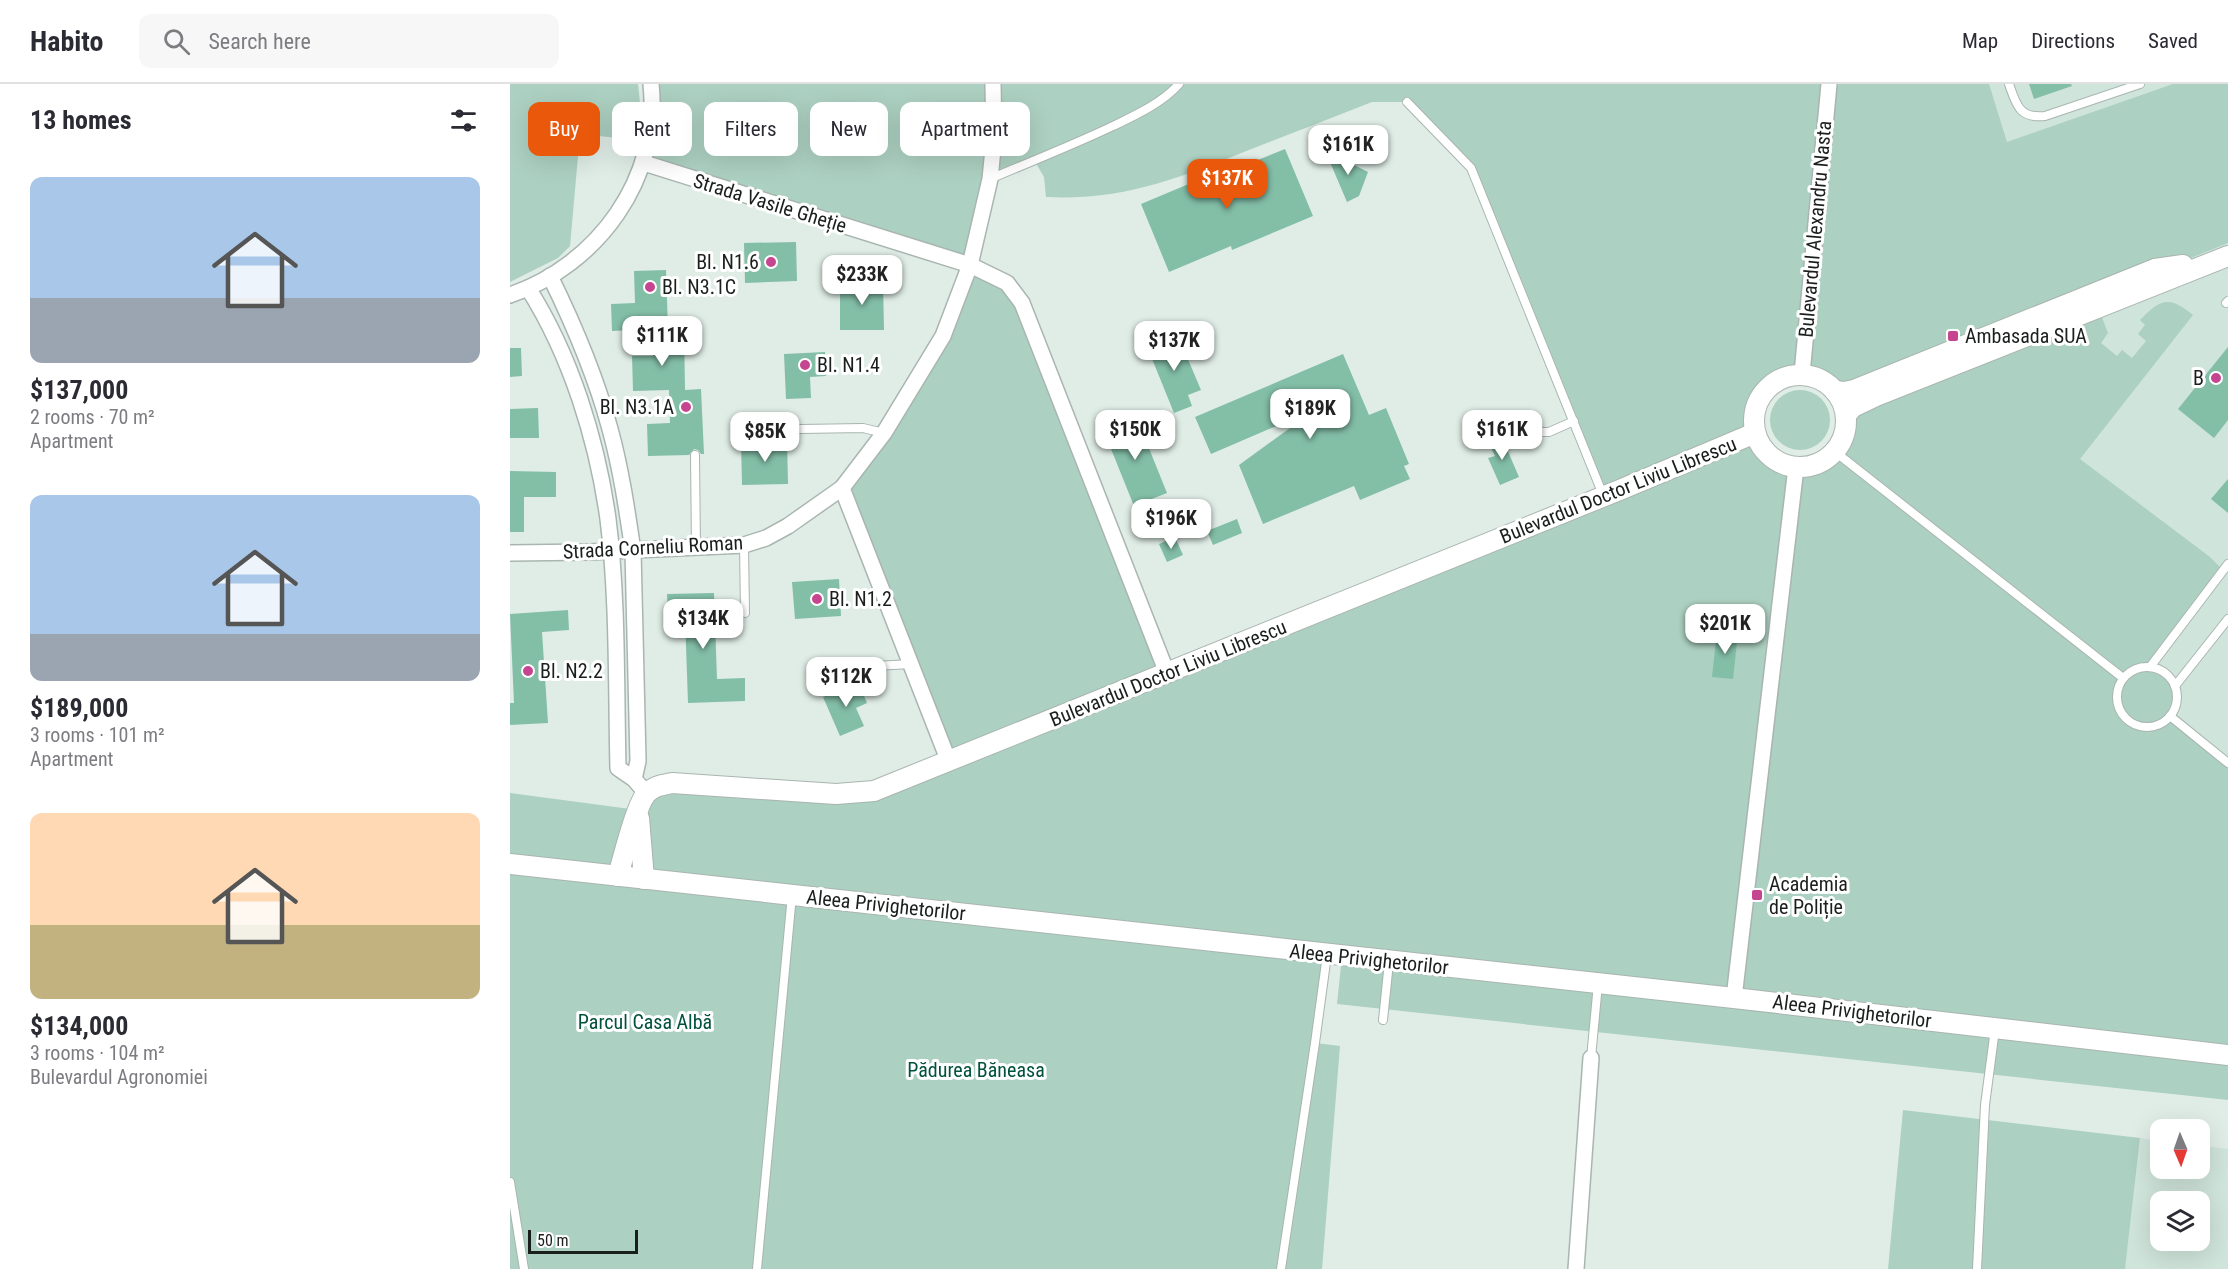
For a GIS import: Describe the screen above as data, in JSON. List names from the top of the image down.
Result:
{
  "streets": {
    "street": [
      "Strada Vasile Gheție",
      "Bulevardul Alexandru Nasta",
      "Bulevardul Doctor Liviu Librescu",
      "Strada Corneliu Roman",
      "Aleea Privighetorilor"
    ]
  },
  "crossings": [
    ["Strada Vasile Gheție", "Bulevardul Doctor Liviu Librescu"],
    ["Strada Vasile Gheție", "Strada Corneliu Roman"],
    ["Bulevardul Alexandru Nasta", "Bulevardul Doctor Liviu Librescu"]
  ],
  "parks": ["Parcul Casa Albă", "Pădurea Băneasa"],
  "places": {
    "other": [
      "Bl. N1.6",
      "Bl. N3.1C",
      "Bl. N1.4",
      "B",
      "Bl. N3.1A",
      "Bl. N1.2",
      "Bl. N2.2"
    ],
    "transit": ["Ambasada SUA", "Academia de Poliție"]
  },
  "scale_bar": "50 m",
  "north": "bottom",
  "page": {
    "header": "Habito",
    "search": "Search here",
    "nav": ["Map", "Directions", "Saved"],
    "heading": "13 homes",
    "chip": [
      "Buy",
      "Rent",
      "Filters",
      "New",
      "Apartment"
    ],
    "price": [
      "$161K",
      "$137K",
      "$233K",
      "$111K",
      "$137K",
      "$189K",
      "$150K",
      "$161K",
      "$85K",
      "$196K",
      "$134K",
      "$201K",
      "$112K"
    ],
    "list": [
      {
        "name": "$137,000",
        "note": "2 rooms · 70 m² · Apartment"
      },
      {
        "name": "$189,000",
        "note": "3 rooms · 101 m² · Apartment"
      },
      {
        "name": "$134,000",
        "note": "3 rooms · 104 m² · Bulevardul Agronomiei"
      }
    ],
    "scale": "50 m"
  }
}
